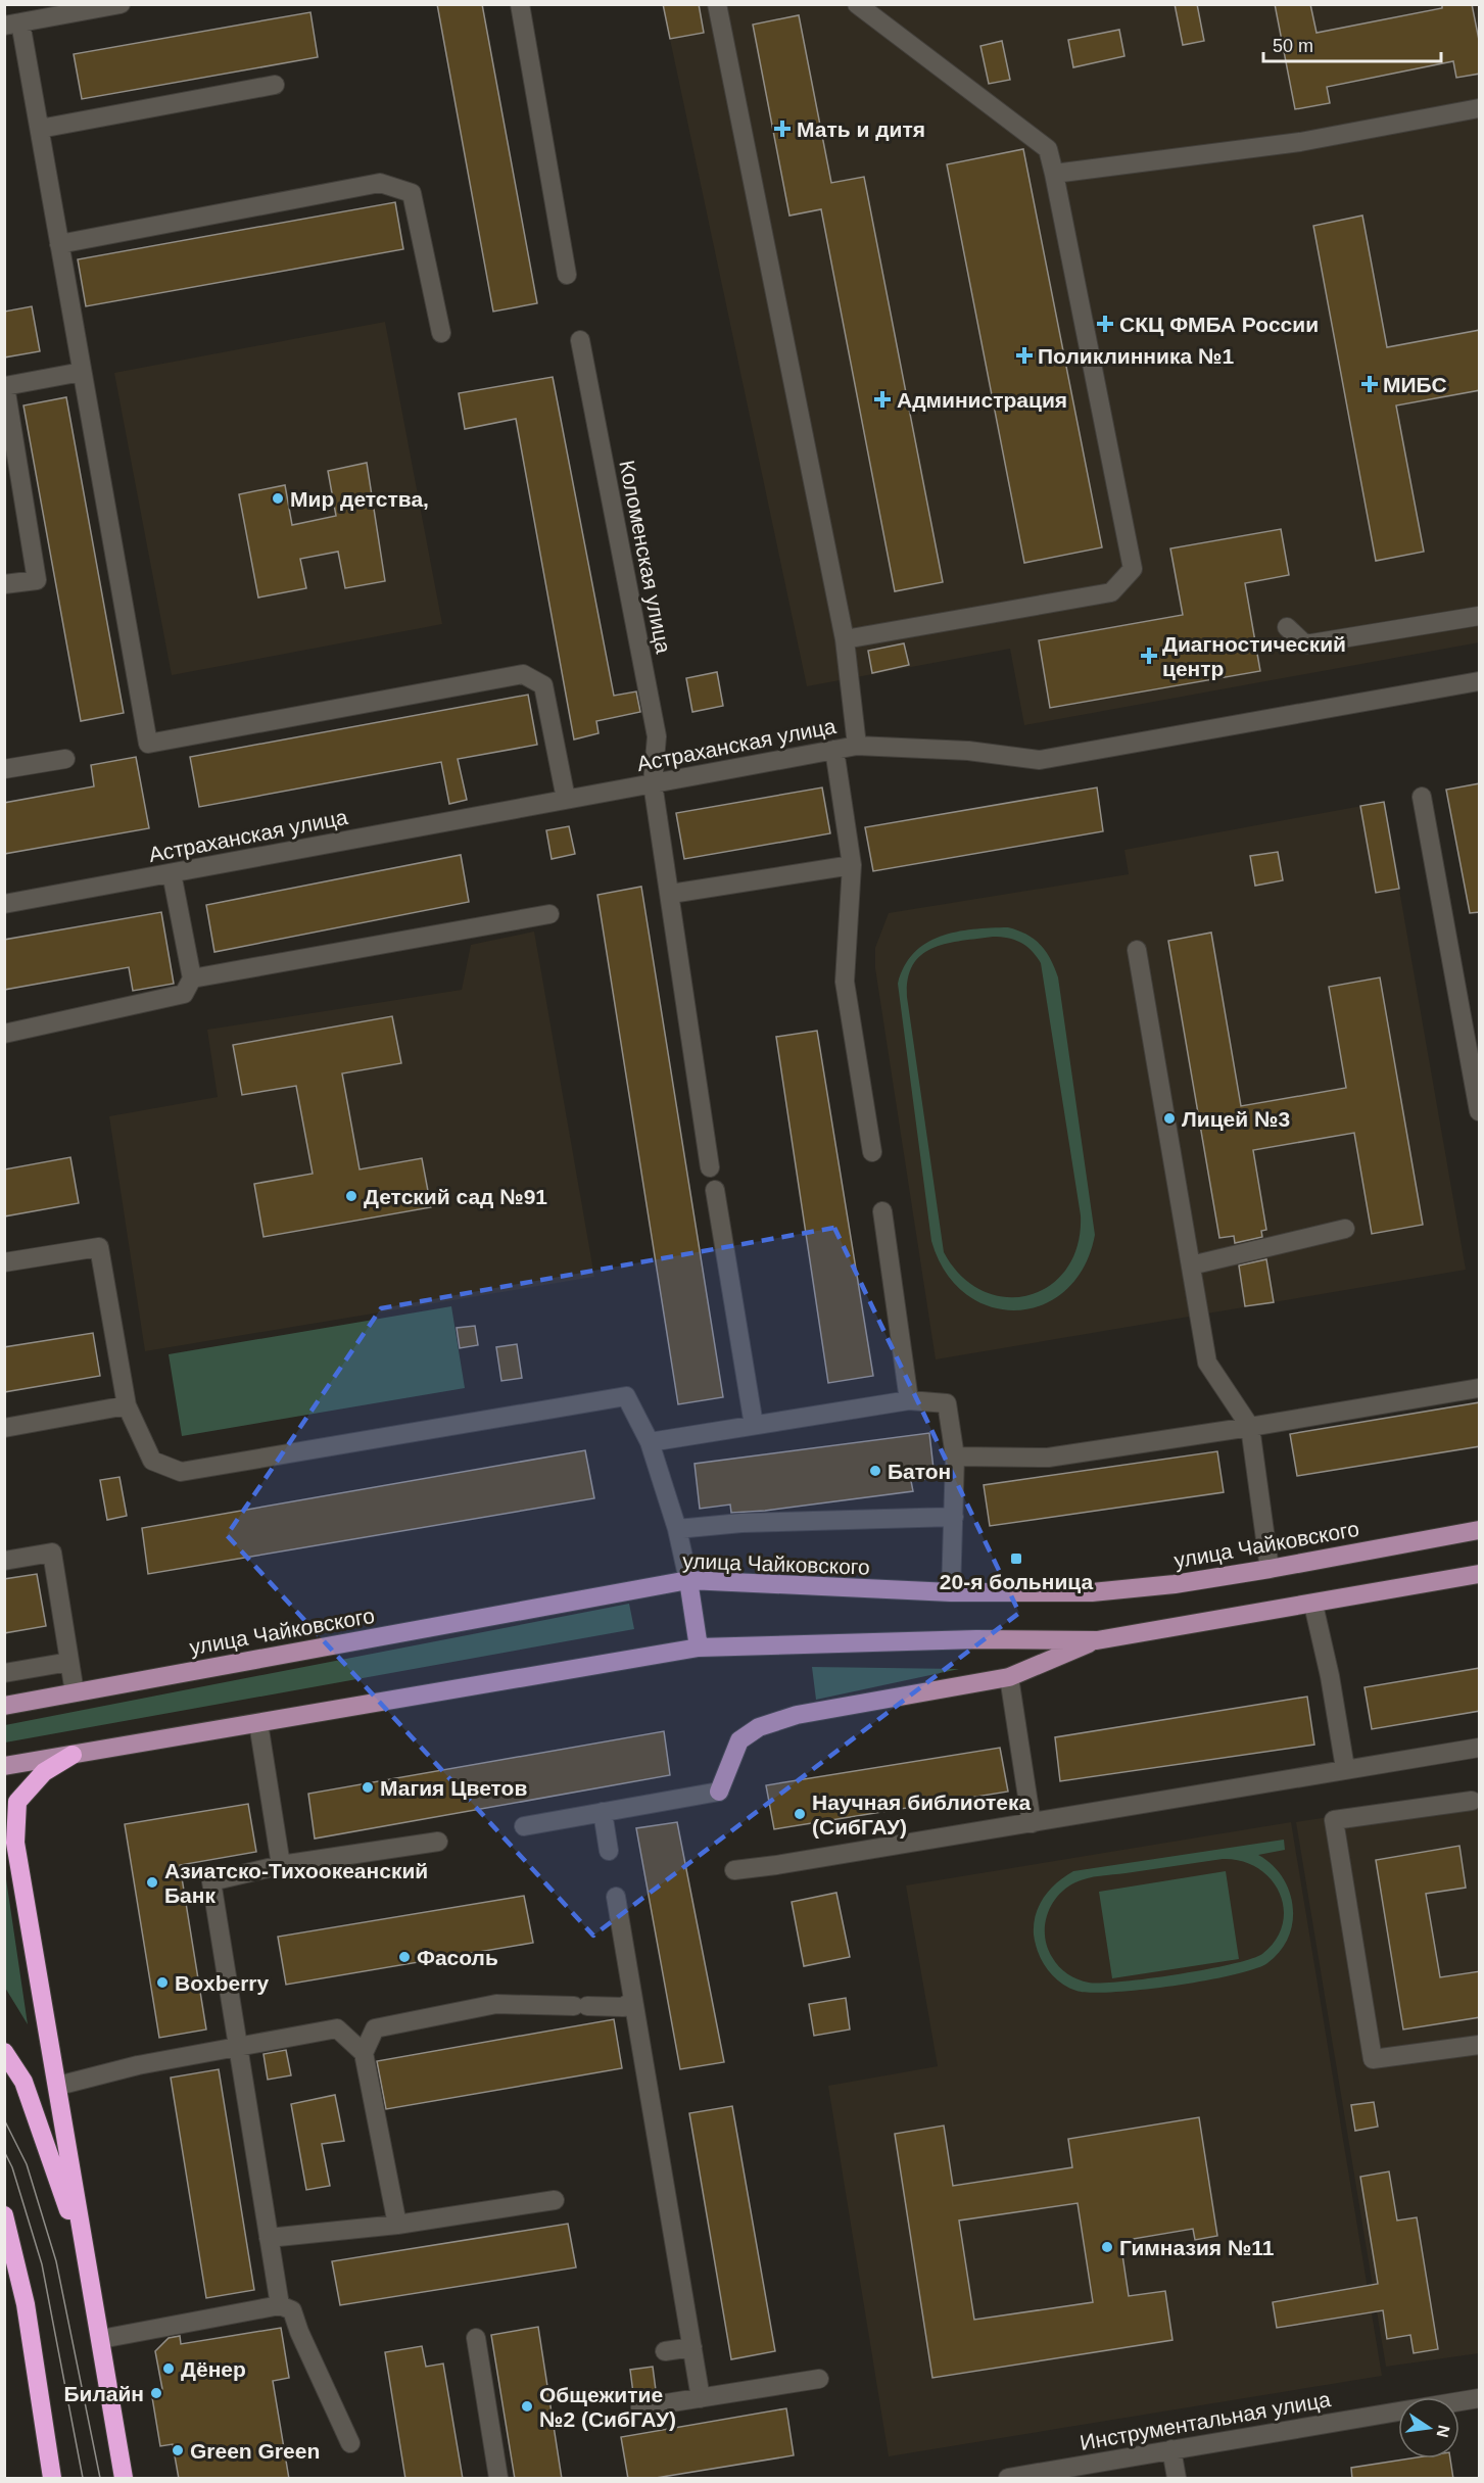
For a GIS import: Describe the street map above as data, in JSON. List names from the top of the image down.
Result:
{
  "streets": {
    "main road": ["улица Чайковского"],
    "street": ["Коломенская улица", "Астраханская улица", "Инструментальная улица"]
  },
  "crossings": [
    ["Коломенская улица", "Астраханская улица"]
  ],
  "places": {
    "health": [
      "Мать и дитя",
      "СКЦ ФМБА России",
      "Поликлинника №1",
      "МИБС",
      "Администрация",
      "Диагностический центр"
    ],
    "other": [
      "Мир детства,",
      "Лицей №3",
      "Детский сад №91",
      "Батон",
      "Магия Цветов",
      "Научная библиотека (СибГАУ)",
      "Азиатско-Тихоокеанский Банк",
      "Фасоль",
      "Boxberry",
      "Гимназия №11",
      "Дёнер",
      "Билайн",
      "Общежитие №2 (СибГАУ)",
      "Green Green"
    ],
    "transit": ["20-я больница"]
  },
  "scale_bar": "50 m",
  "north": "right"
}
